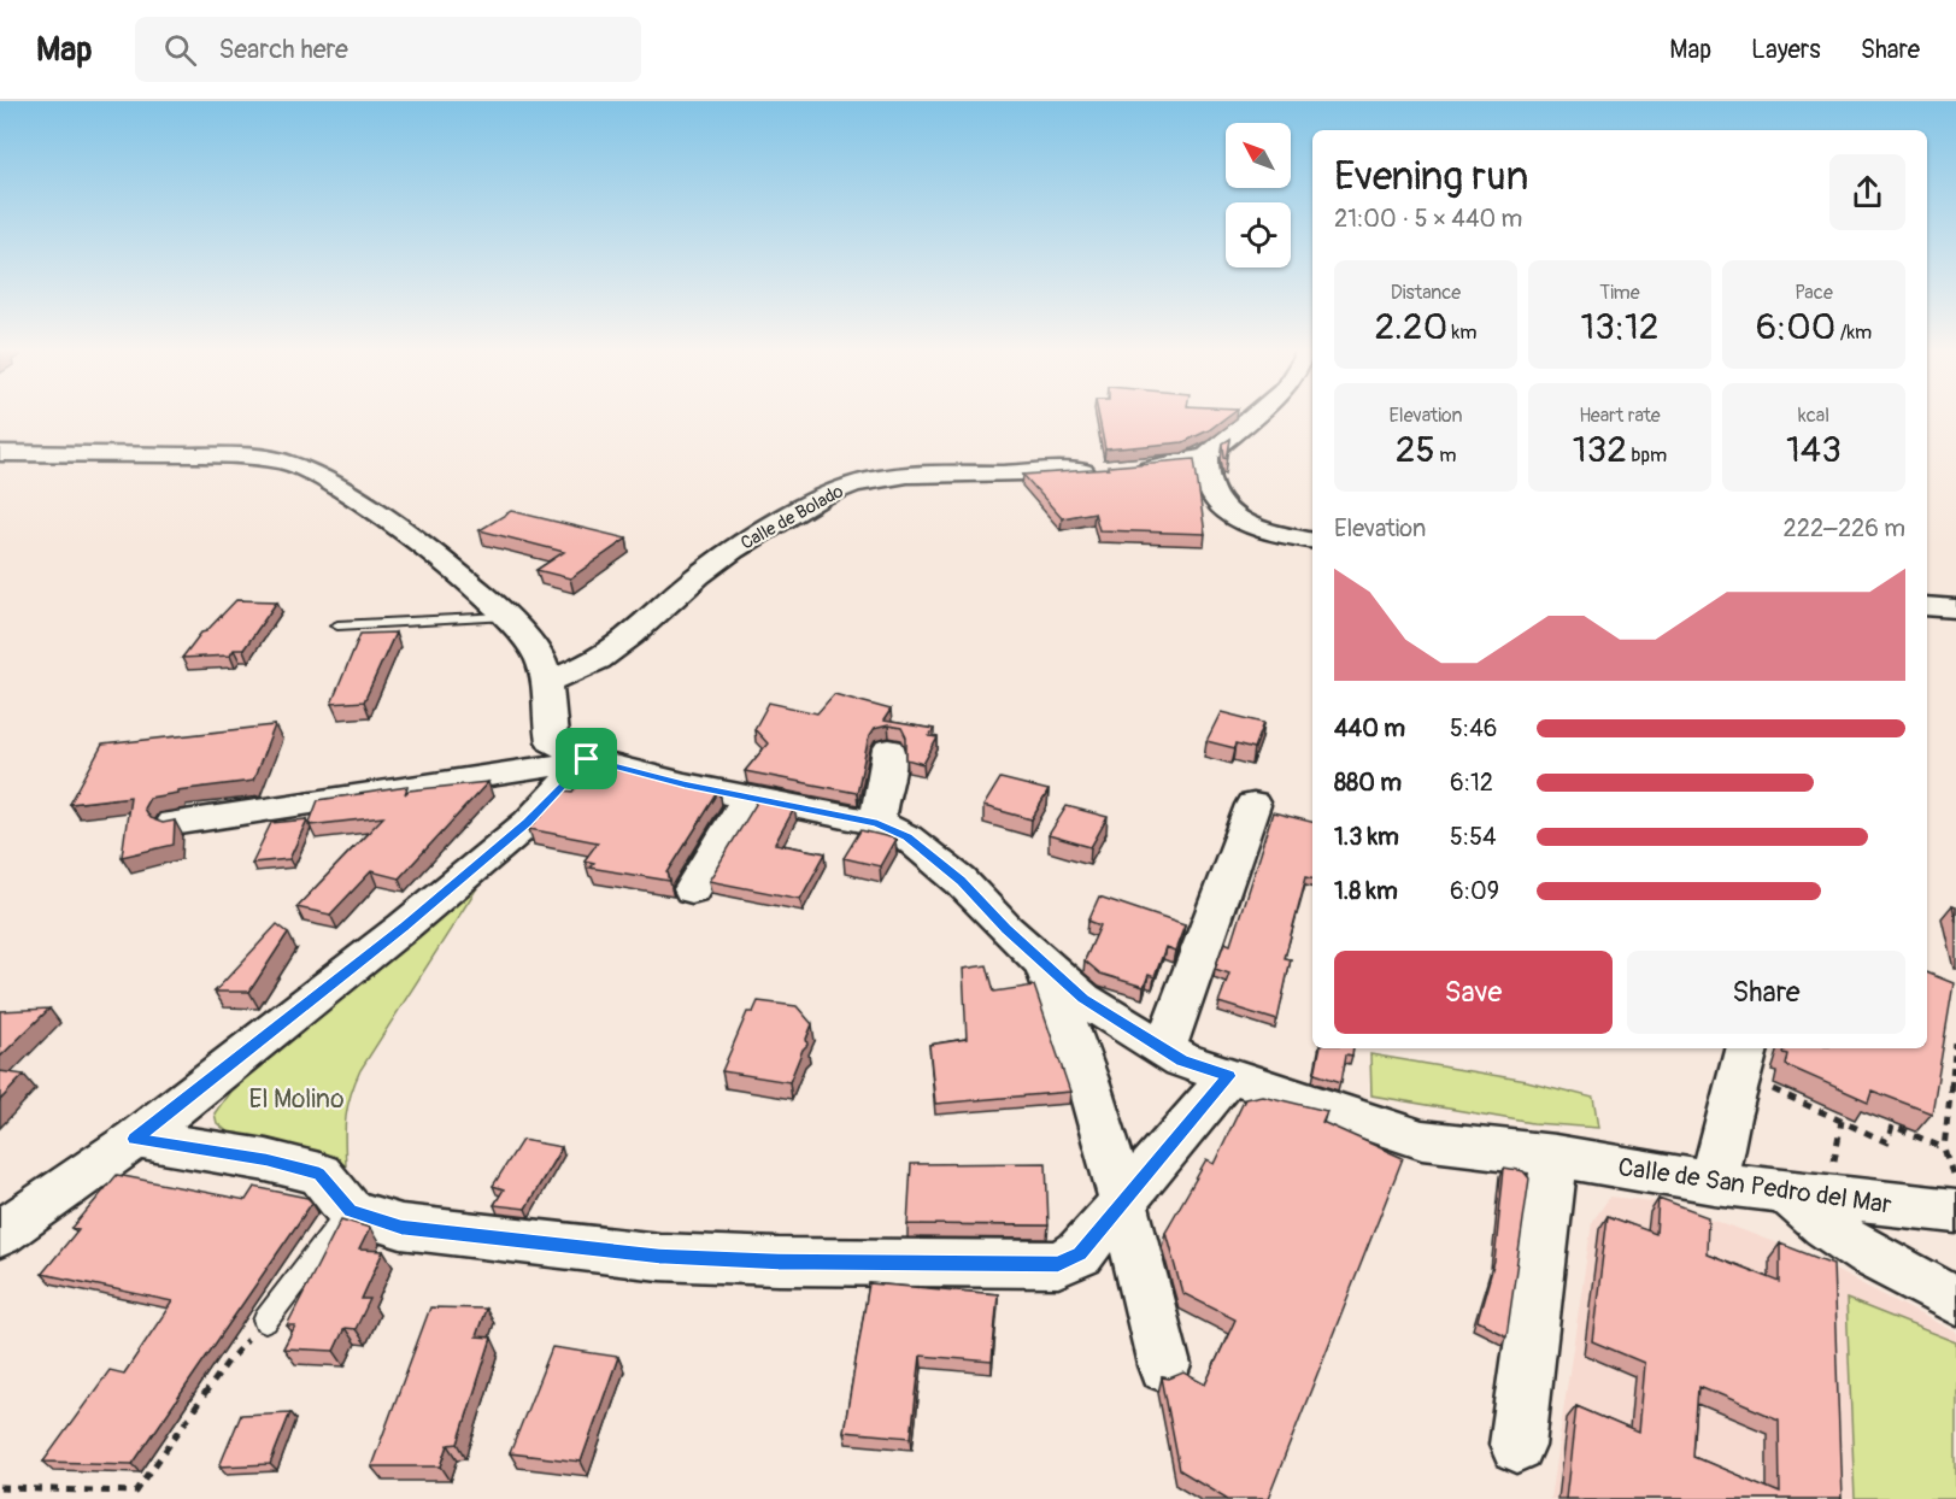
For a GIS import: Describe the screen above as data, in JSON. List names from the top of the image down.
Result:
{
  "streets": {
    "street": ["Calle de Bolado", "Calle de San Pedro del Mar"]
  },
  "crossings": [
    ["Calle de Bolado", "Calle de San Pedro del Mar"]
  ],
  "parks": ["El Molino"],
  "north": "top left",
  "page": {
    "header": "Map",
    "search": "Search here",
    "nav": ["Map", "Layers", "Share"],
    "heading": ["Evening run", "21:00 · 5 × 440 m"],
    "stats": [
      ["Distance", "2.20 km"],
      ["Time", "13:12"],
      ["Pace", "6:00 /km"],
      ["Elevation", "25 m"],
      ["Heart rate", "132 bpm"],
      ["kcal", "143"]
    ],
    "chart": ["Elevation", "222–226 m"],
    "list": [
      {
        "name": "440 m",
        "note": "5:46"
      },
      {
        "name": "880 m",
        "note": "6:12"
      },
      {
        "name": "1.3 km",
        "note": "5:54"
      },
      {
        "name": "1.8 km",
        "note": "6:09"
      }
    ],
    "buttons": ["Save", "Share"]
  }
}
